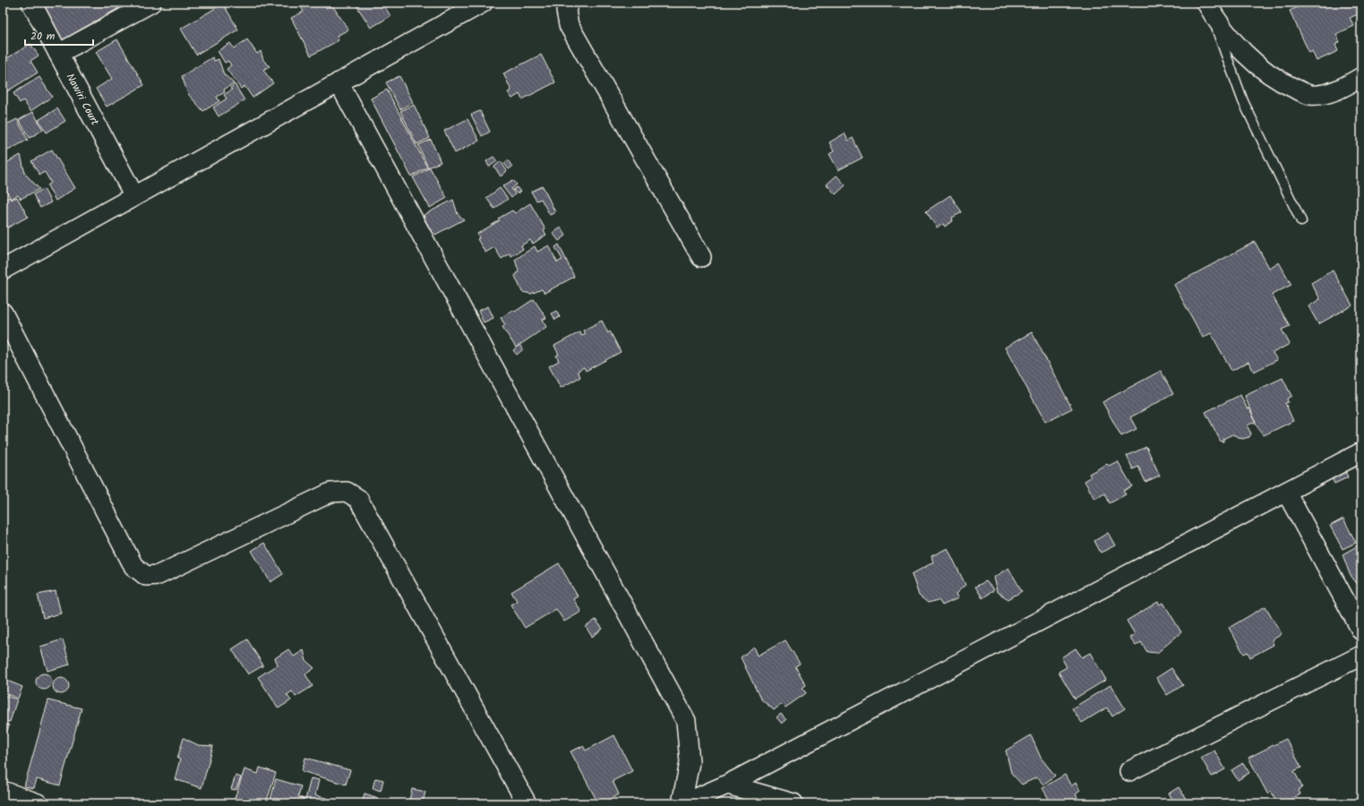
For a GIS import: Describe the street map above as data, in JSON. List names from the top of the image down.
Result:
{
  "streets": {
    "street": ["Nawiri Court"]
  },
  "scale_bar": "20 m"
}
